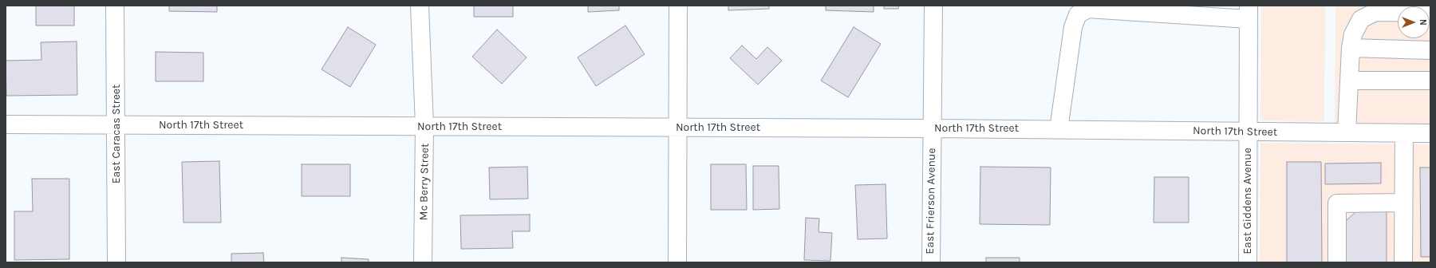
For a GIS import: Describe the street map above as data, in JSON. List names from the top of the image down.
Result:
{
  "streets": {
    "street": [
      "North 17th Street",
      "East Caracas Street",
      "Mc Berry Street",
      "East Frierson Avenue",
      "East Giddens Avenue"
    ]
  },
  "crossings": [
    ["North 17th Street", "East Caracas Street"],
    ["North 17th Street", "Mc Berry Street"],
    ["North 17th Street", "East Frierson Avenue"],
    ["North 17th Street", "East Giddens Avenue"]
  ],
  "north": "right"
}
